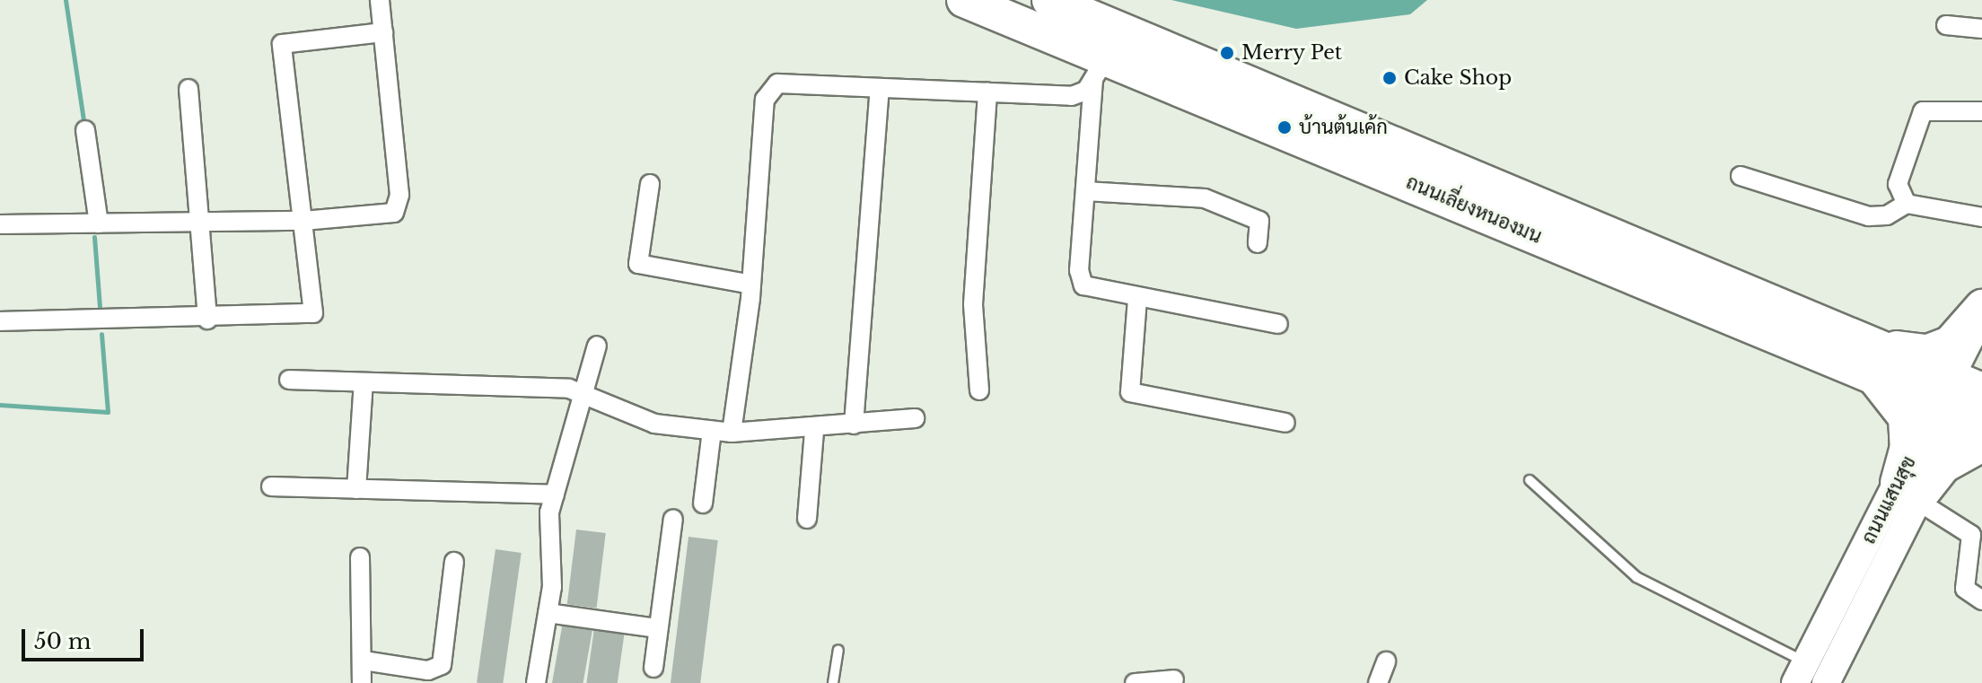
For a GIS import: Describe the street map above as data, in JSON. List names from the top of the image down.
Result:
{
  "streets": {
    "highway": ["ถนนเลี่ยงหนองมน"],
    "main road": ["ถนนแสนสุข"]
  },
  "crossings": [
    ["ถนนเลี่ยงหนองมน", "ถนนแสนสุข"]
  ],
  "places": ["Merry Pet", "Cake Shop", "บ้านต้นเค้ก"],
  "scale_bar": "50 m"
}
